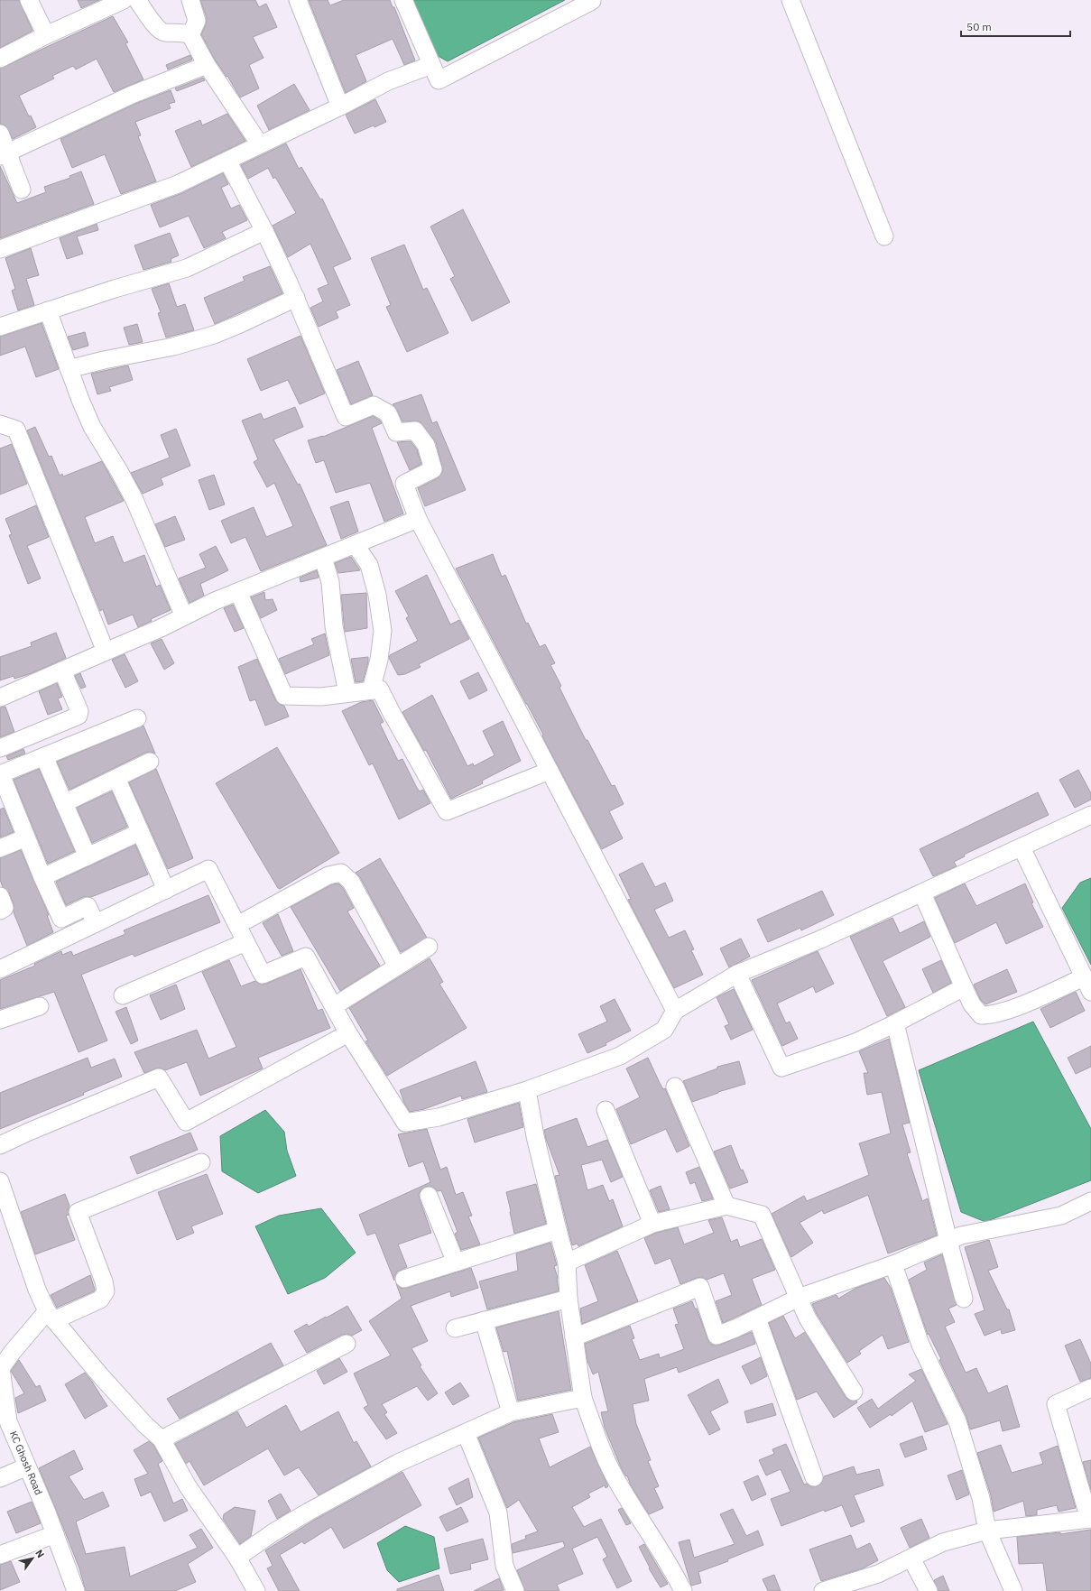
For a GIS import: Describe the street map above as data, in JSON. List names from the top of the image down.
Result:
{
  "streets": {
    "street": ["KC Ghosh Road"]
  },
  "scale_bar": "50 m",
  "north": "top right"
}
